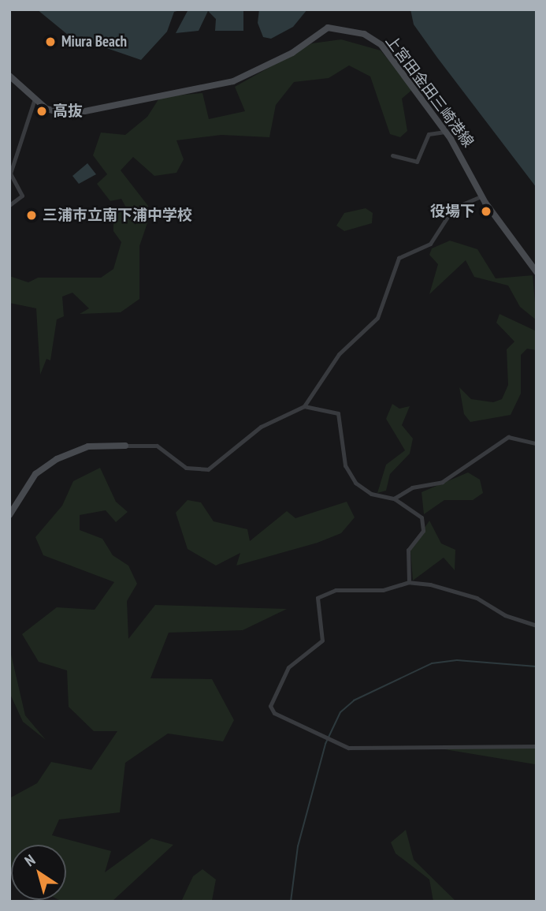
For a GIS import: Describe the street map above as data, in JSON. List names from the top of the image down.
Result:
{
  "streets": {
    "main road": ["上宮田金田三崎港線"]
  },
  "places": [
    "Miura Beach",
    "高抜",
    "役場下",
    "三浦市立南下浦中学校"
  ],
  "north": "top left"
}
